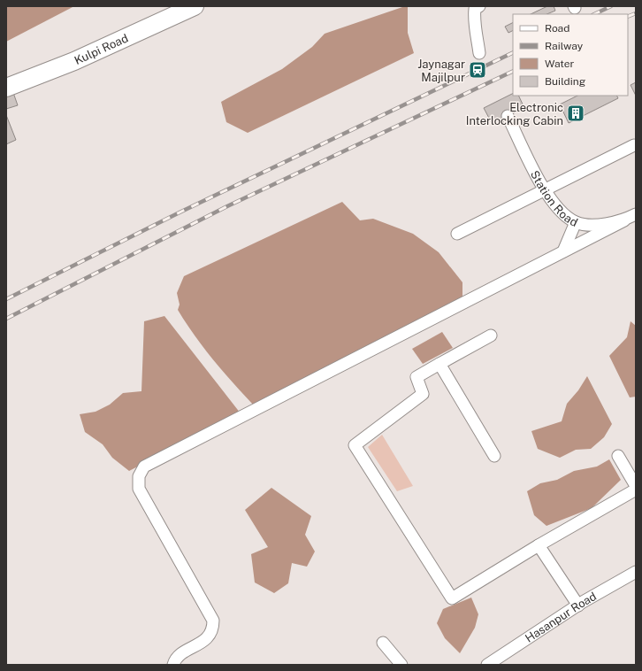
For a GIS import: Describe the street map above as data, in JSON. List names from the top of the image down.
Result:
{
  "streets": {
    "main road": ["Kulpi Road"],
    "street": ["Station Road", "Hasanpur Road"]
  },
  "places": {
    "station": ["Jaynagar Majilpur"],
    "building": ["Electronic Interlocking Cabin"]
  },
  "legend": [
    "Road",
    "Railway",
    "Water",
    "Building"
  ]
}
